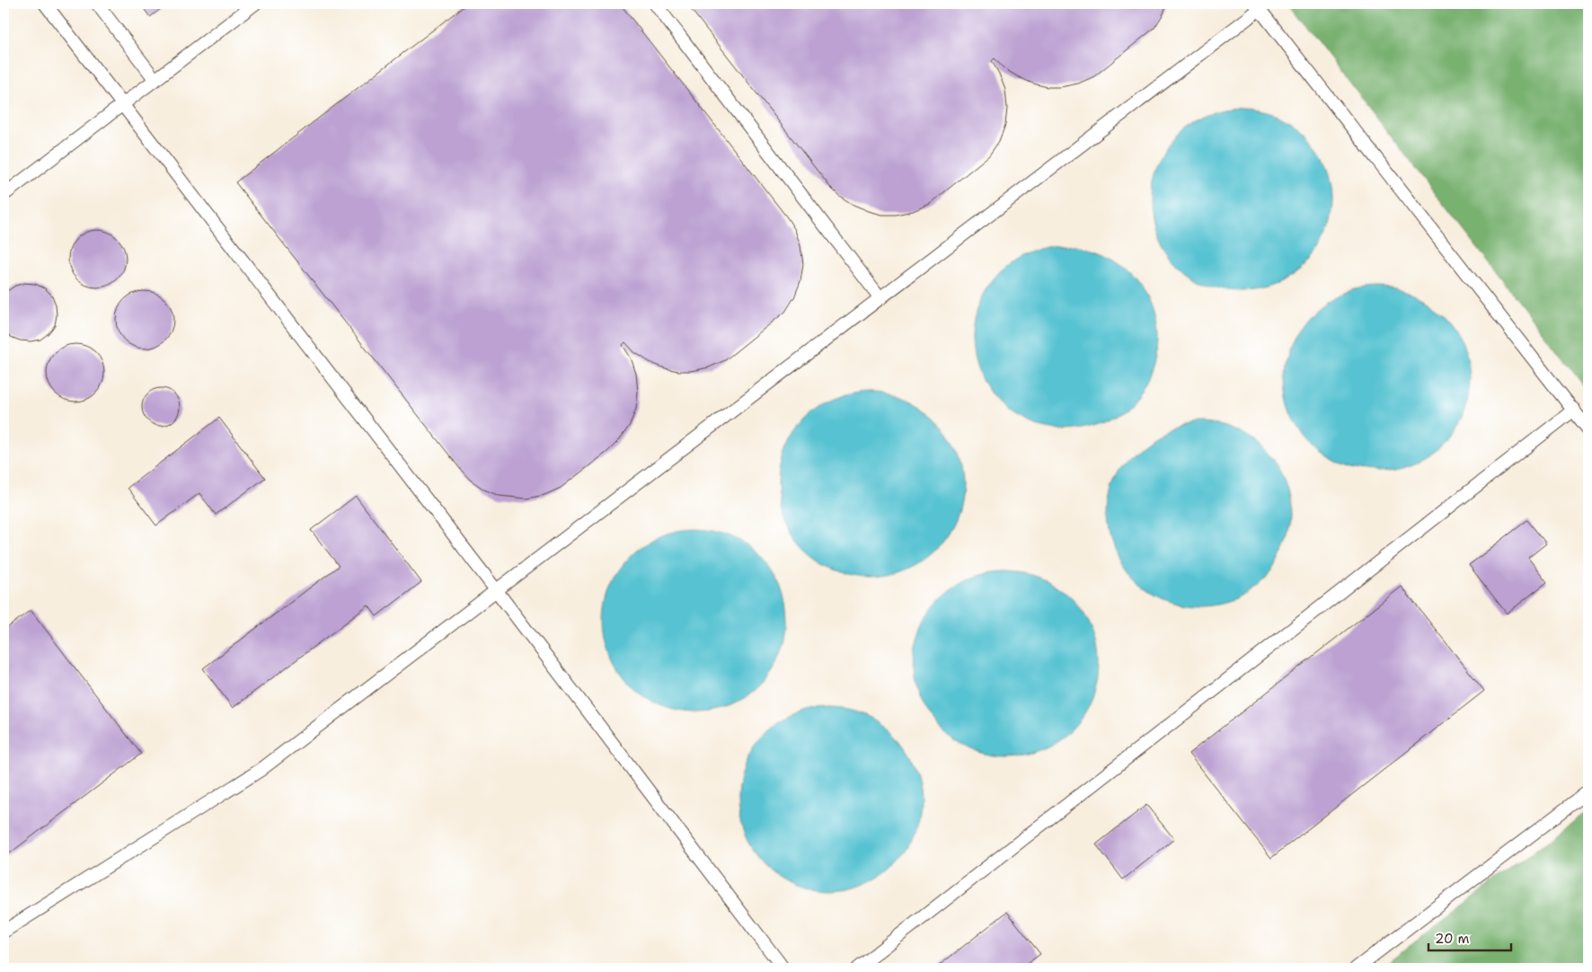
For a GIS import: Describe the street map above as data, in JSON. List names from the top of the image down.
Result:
{
  "scale_bar": "20 m"
}
